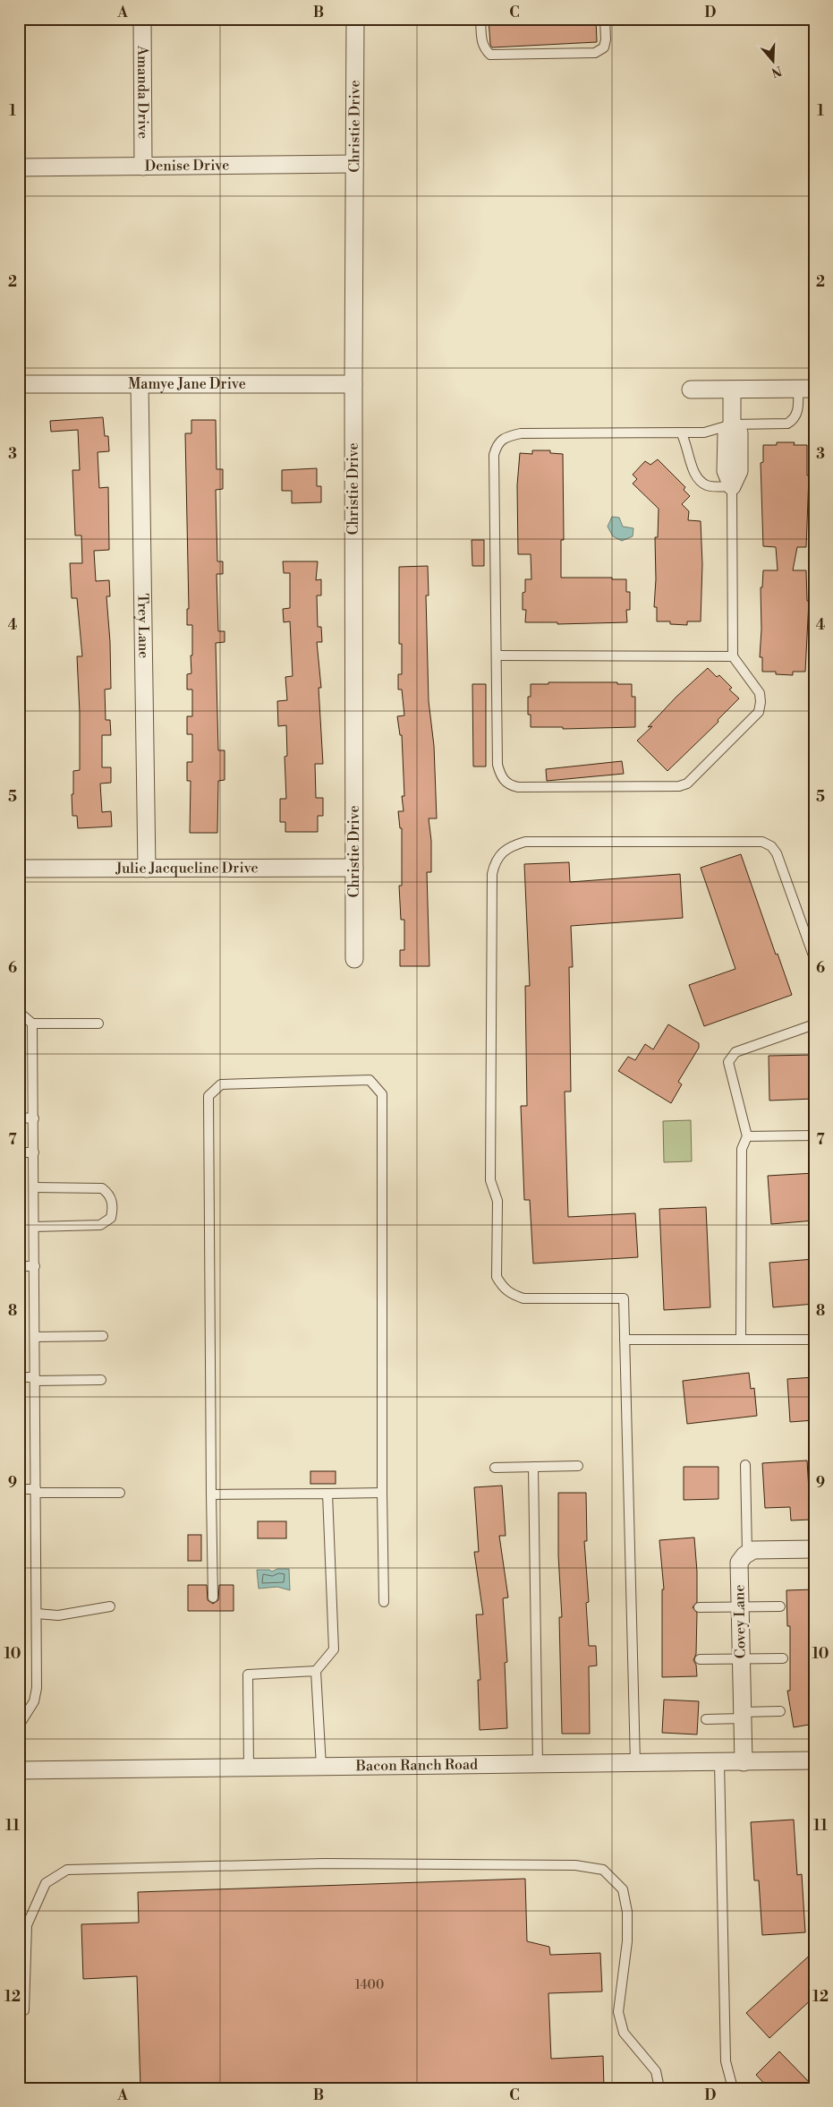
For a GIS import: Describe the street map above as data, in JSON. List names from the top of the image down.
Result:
{
  "streets": {
    "street": [
      "Amanda Drive",
      "Christie Drive",
      "Denise Drive",
      "Mamye Jane Drive",
      "Trey Lane",
      "Julie Jacqueline Drive",
      "Covey Lane",
      "Bacon Ranch Road"
    ]
  },
  "crossings": [
    ["Amanda Drive", "Denise Drive"],
    ["Christie Drive", "Denise Drive"],
    ["Christie Drive", "Mamye Jane Drive"],
    ["Christie Drive", "Julie Jacqueline Drive"],
    ["Mamye Jane Drive", "Trey Lane"],
    ["Trey Lane", "Julie Jacqueline Drive"],
    ["Covey Lane", "Bacon Ranch Road"]
  ],
  "house_numbers": ["1400"],
  "north": "bottom",
  "grid": {
    "columns": [
      "A",
      "B",
      "C",
      "D"
    ],
    "rows": [
      "1",
      "2",
      "3",
      "4",
      "5",
      "6",
      "7",
      "8",
      "9",
      "10",
      "11",
      "12"
    ]
  }
}
